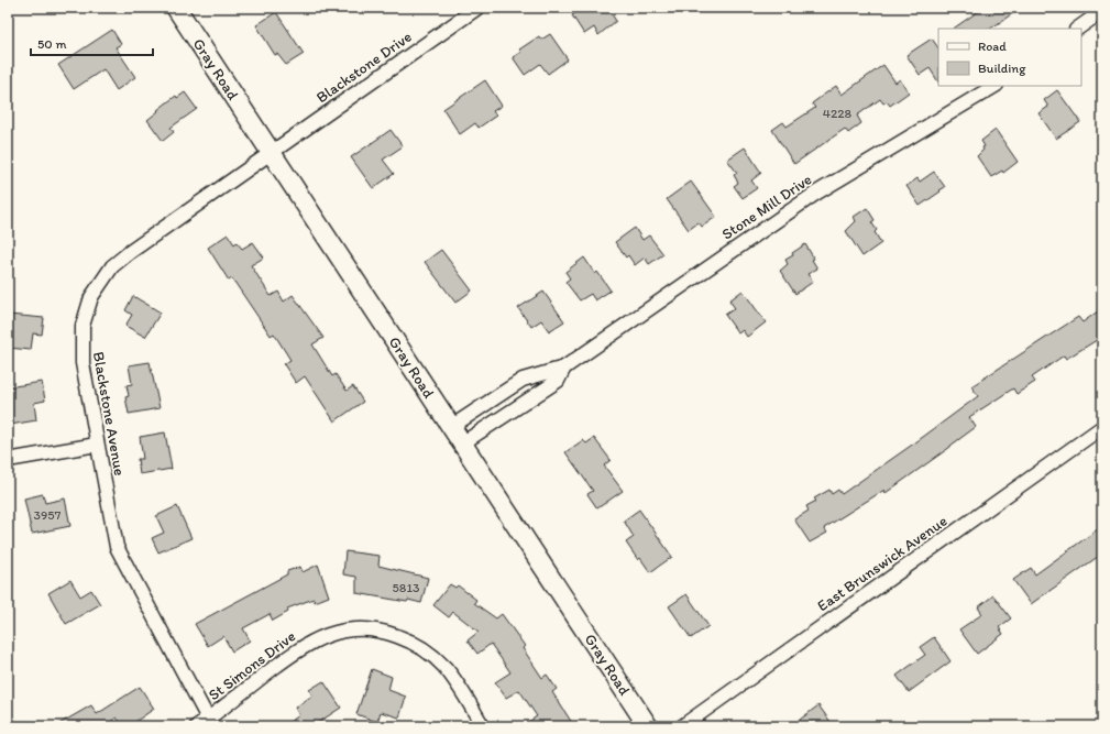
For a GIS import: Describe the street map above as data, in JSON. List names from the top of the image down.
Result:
{
  "streets": {
    "street": [
      "Blackstone Drive",
      "Gray Road",
      "Stone Mill Drive",
      "Blackstone Avenue",
      "East Brunswick Avenue",
      "St Simons Drive"
    ]
  },
  "crossings": [
    ["Blackstone Drive", "Gray Road"],
    ["Blackstone Drive", "Blackstone Avenue"],
    ["Gray Road", "Stone Mill Drive"],
    ["Gray Road", "Blackstone Avenue"],
    ["Blackstone Avenue", "St Simons Drive"]
  ],
  "house_numbers": ["4228", "3957", "5813"],
  "legend": ["Road", "Building"],
  "scale_bar": "50 m"
}
